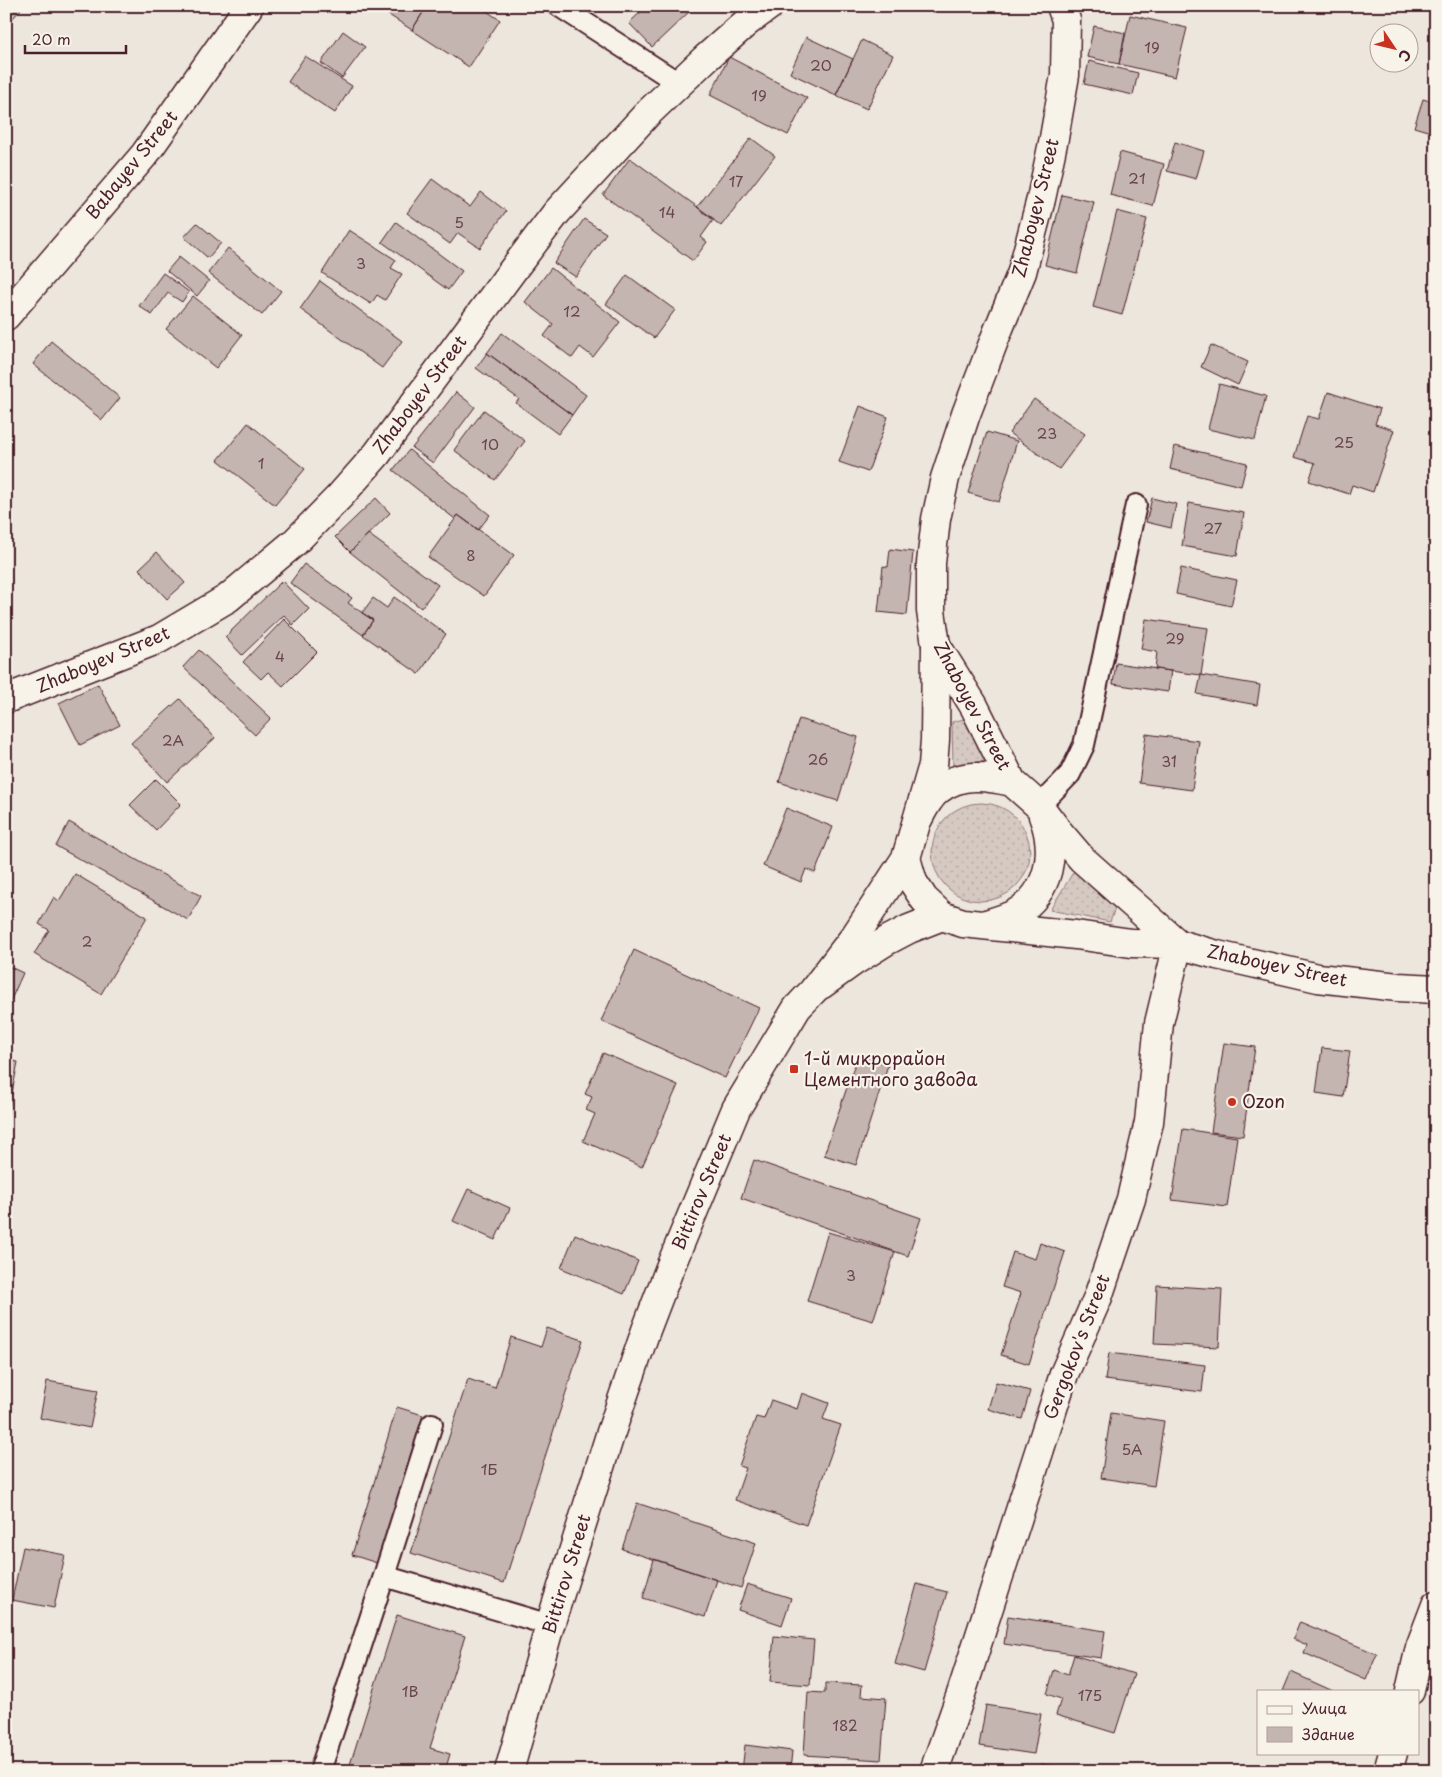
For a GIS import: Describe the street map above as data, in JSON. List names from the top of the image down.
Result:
{
  "streets": {
    "street": [
      "Babayev Street",
      "Zhaboyev Street",
      "Bittirov Street",
      "Gergokov's Street"
    ]
  },
  "crossings": [
    ["Zhaboyev Street", "Bittirov Street"],
    ["Zhaboyev Street", "Gergokov's Street"]
  ],
  "places": {
    "transit": ["1-й микрорайон Цементного завода"],
    "other": ["Ozon"]
  },
  "house_numbers": [
    "19",
    "20",
    "19",
    "21",
    "17",
    "14",
    "5",
    "3",
    "12",
    "23",
    "25",
    "10",
    "1",
    "27",
    "8",
    "29",
    "4",
    "2А",
    "26",
    "31",
    "2",
    "3",
    "5А",
    "1Б",
    "1В",
    "175",
    "182"
  ],
  "legend": ["Улица", "Здание"],
  "scale_bar": "20 m",
  "north": "bottom right"
}
